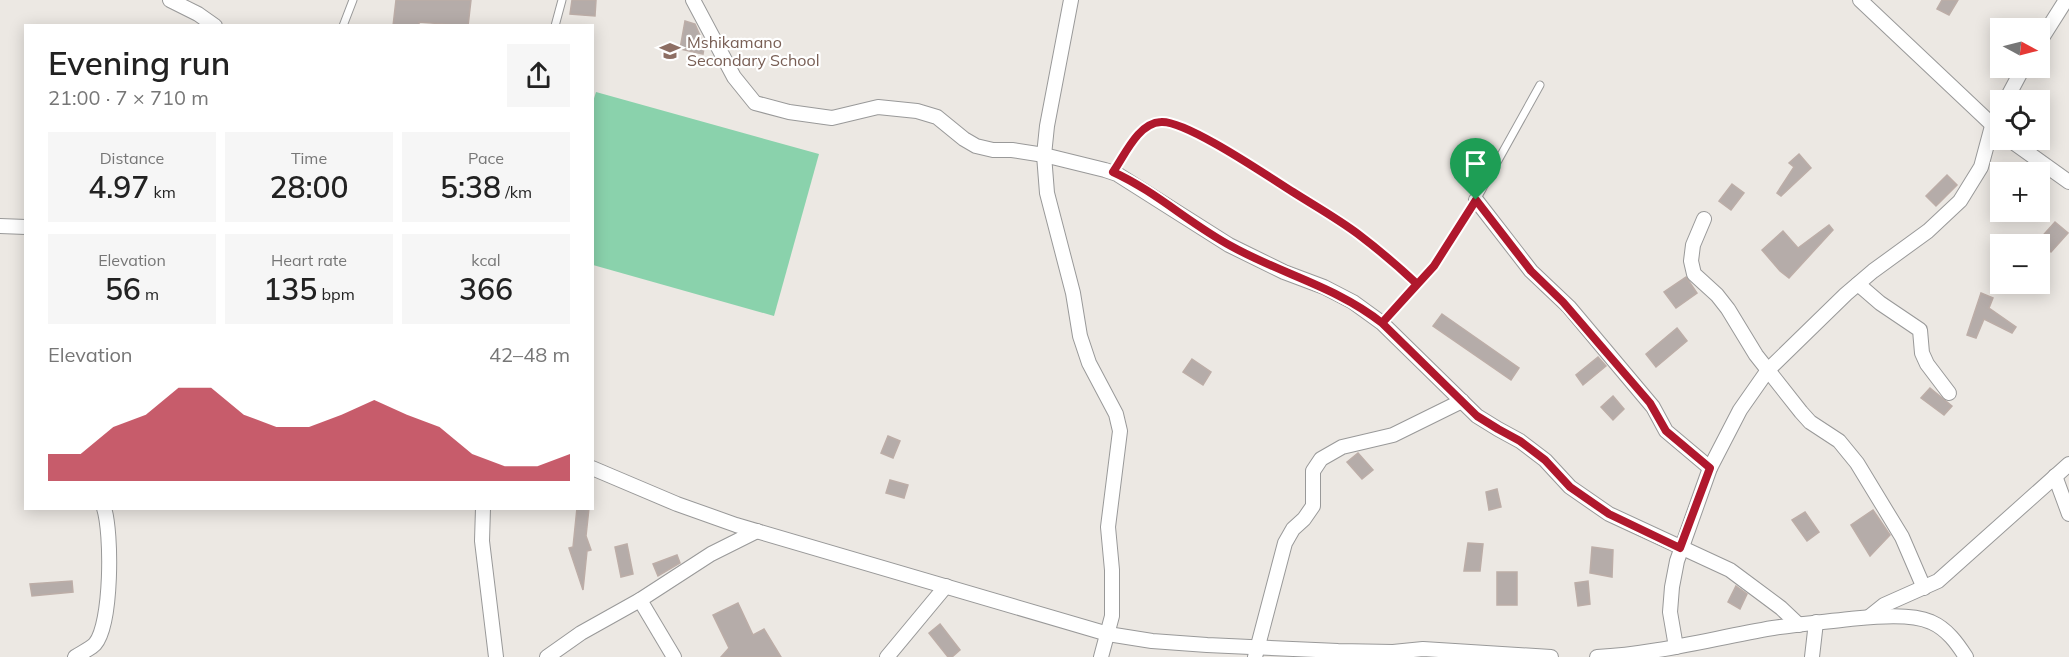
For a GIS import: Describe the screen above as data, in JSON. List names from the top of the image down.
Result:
{
  "places": {
    "school or university": ["Mshikamano Secondary School"]
  },
  "north": "right",
  "page": {
    "map_buttons": ["+", "−"],
    "heading": ["Evening run", "21:00 · 7 × 710 m"],
    "stats": [
      ["Distance", "4.97 km"],
      ["Time", "28:00"],
      ["Pace", "5:38 /km"],
      ["Elevation", "56 m"],
      ["Heart rate", "135 bpm"],
      ["kcal", "366"]
    ],
    "chart": ["Elevation", "42–48 m"]
  }
}
